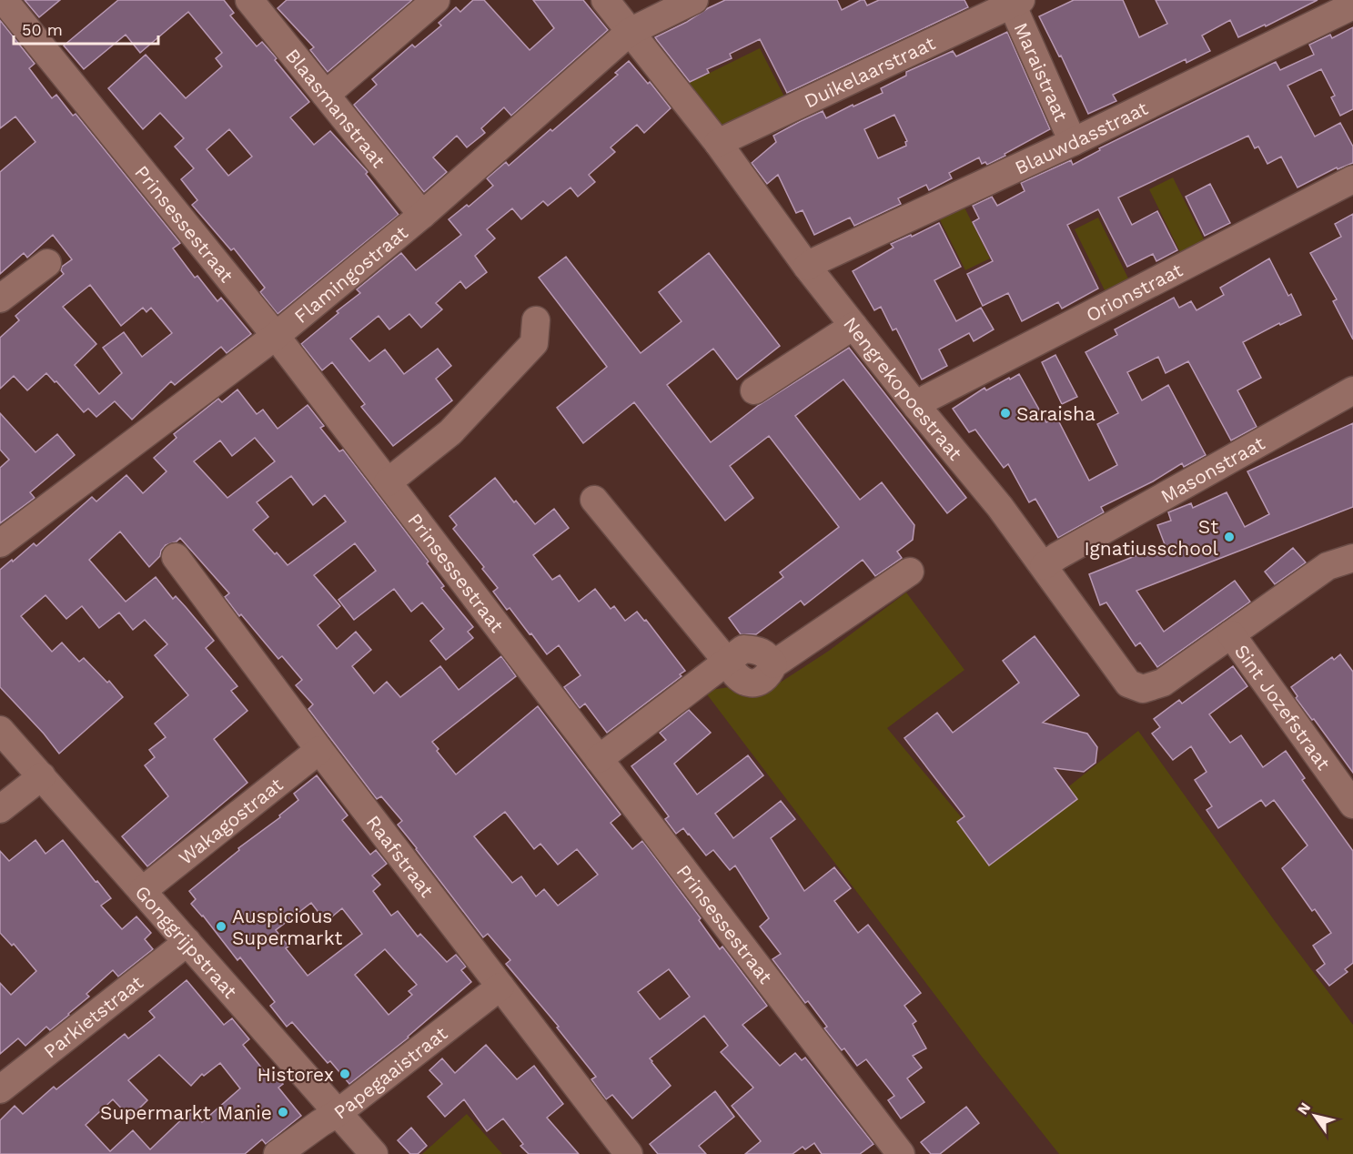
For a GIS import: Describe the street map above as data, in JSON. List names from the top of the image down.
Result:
{
  "streets": {
    "street": [
      "Duikelaarstraat",
      "Maraistraat",
      "Blaasmanstraat",
      "Blauwdasstraat",
      "Prinsessestraat",
      "Flamingostraat",
      "Orionstraat",
      "Nengrekopoestraat",
      "Masonstraat",
      "Sint Jozefstraat",
      "Wakagostraat",
      "Raafstraat",
      "Gonggrijpstraat",
      "Parkietstraat",
      "Papegaaistraat"
    ]
  },
  "crossings": [
    ["Duikelaarstraat", "Maraistraat"],
    ["Duikelaarstraat", "Nengrekopoestraat"],
    ["Maraistraat", "Blauwdasstraat"],
    ["Blaasmanstraat", "Flamingostraat"],
    ["Blauwdasstraat", "Nengrekopoestraat"],
    ["Prinsessestraat", "Flamingostraat"],
    ["Flamingostraat", "Nengrekopoestraat"],
    ["Orionstraat", "Nengrekopoestraat"],
    ["Nengrekopoestraat", "Masonstraat"],
    ["Nengrekopoestraat", "Sint Jozefstraat"],
    ["Wakagostraat", "Raafstraat"],
    ["Wakagostraat", "Gonggrijpstraat"],
    ["Raafstraat", "Papegaaistraat"],
    ["Gonggrijpstraat", "Parkietstraat"],
    ["Gonggrijpstraat", "Papegaaistraat"]
  ],
  "places": [
    "Saraisha",
    "St Ignatiusschool",
    "Auspicious Supermarkt",
    "Historex",
    "Supermarkt Manie"
  ],
  "scale_bar": "50 m",
  "north": "top left"
}
